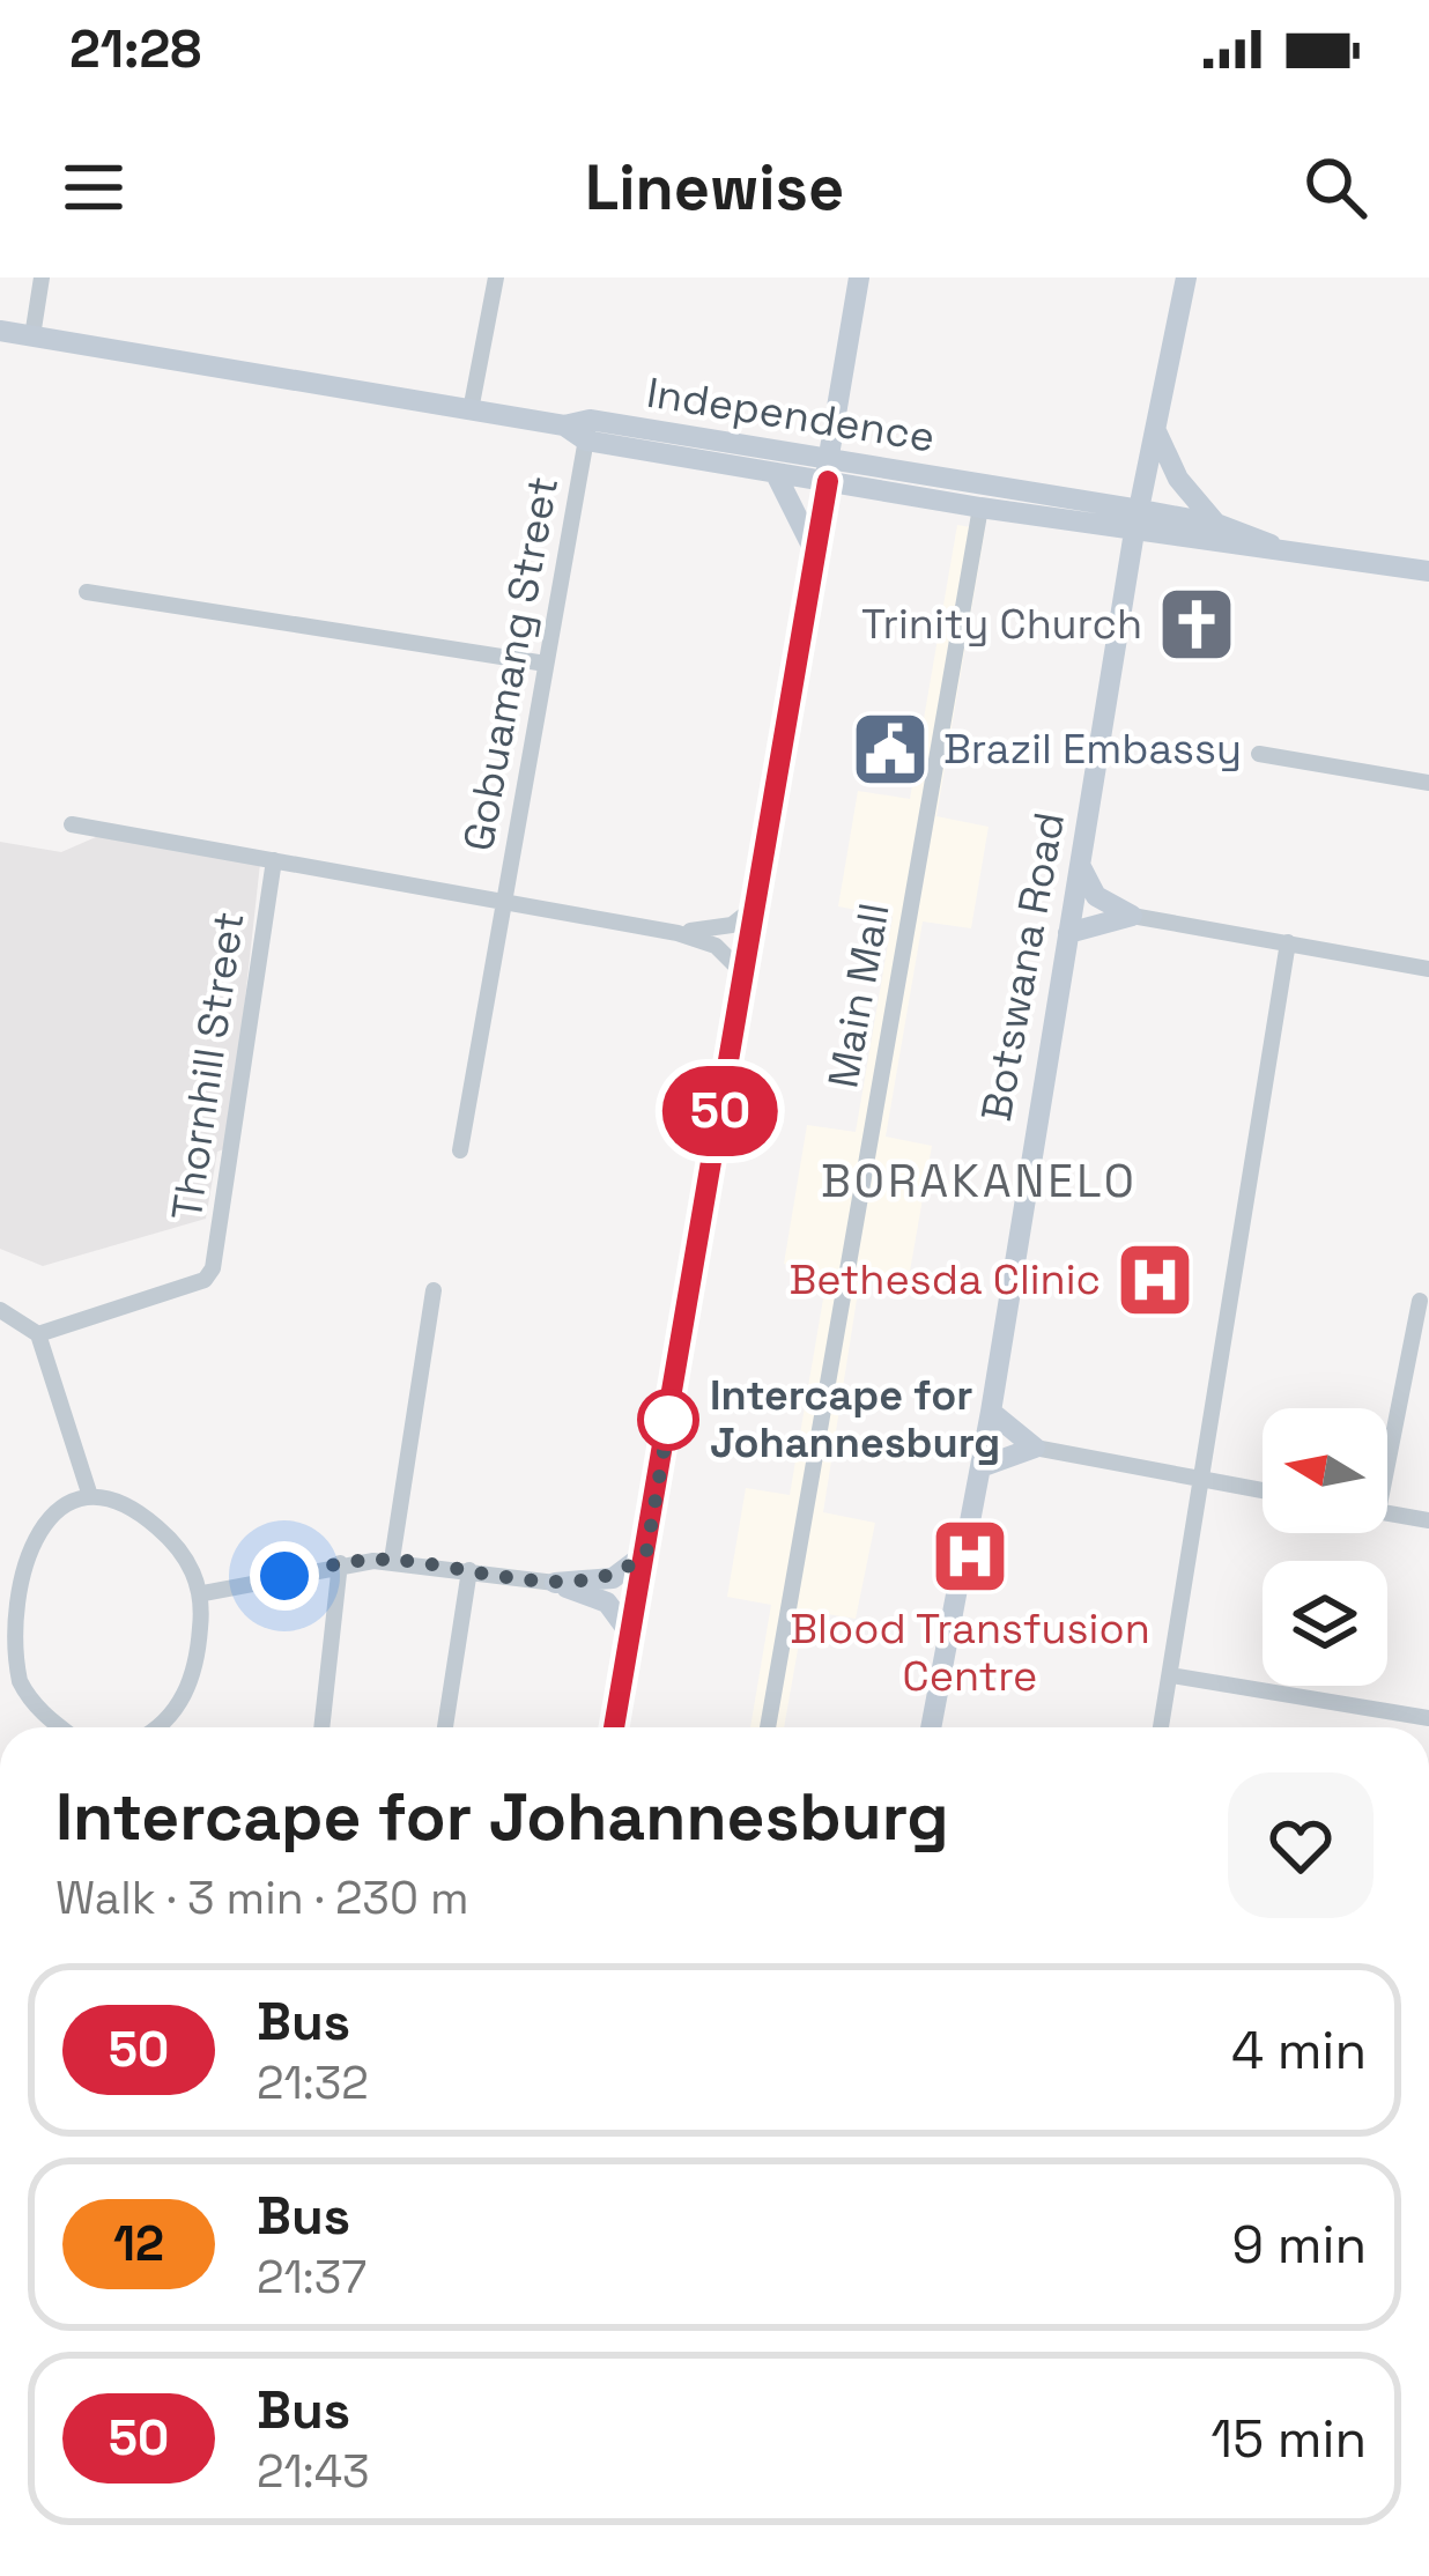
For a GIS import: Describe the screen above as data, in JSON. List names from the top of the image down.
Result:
{
  "streets": {
    "main road": ["Independence", "Botswana Road"],
    "street": ["Gobuamang Street", "Main Mall", "Thornhill Street"]
  },
  "crossings": [
    ["Independence", "Gobuamang Street"],
    ["Independence", "Botswana Road"],
    ["Independence", "Main Mall"]
  ],
  "districts": ["BORAKANELO"],
  "places": {
    "church": ["Trinity Church"],
    "public building": ["Brazil Embassy"],
    "hospital": ["Bethesda Clinic", "Blood Transfusion Centre"],
    "other": ["Intercape for Johannesburg"]
  },
  "lines": ["bus line 50"],
  "north": "left",
  "page": {
    "status": "21:28",
    "header": "Linewise",
    "on_map": "50",
    "heading": ["Intercape for Johannesburg", "Walk · 3 min · 230 m"],
    "list": [
      {
        "mark": "50",
        "name": "Bus",
        "note": "21:32",
        "value": "4 min"
      },
      {
        "mark": "12",
        "name": "Bus",
        "note": "21:37",
        "value": "9 min"
      },
      {
        "mark": "50",
        "name": "Bus",
        "note": "21:43",
        "value": "15 min"
      }
    ]
  }
}
